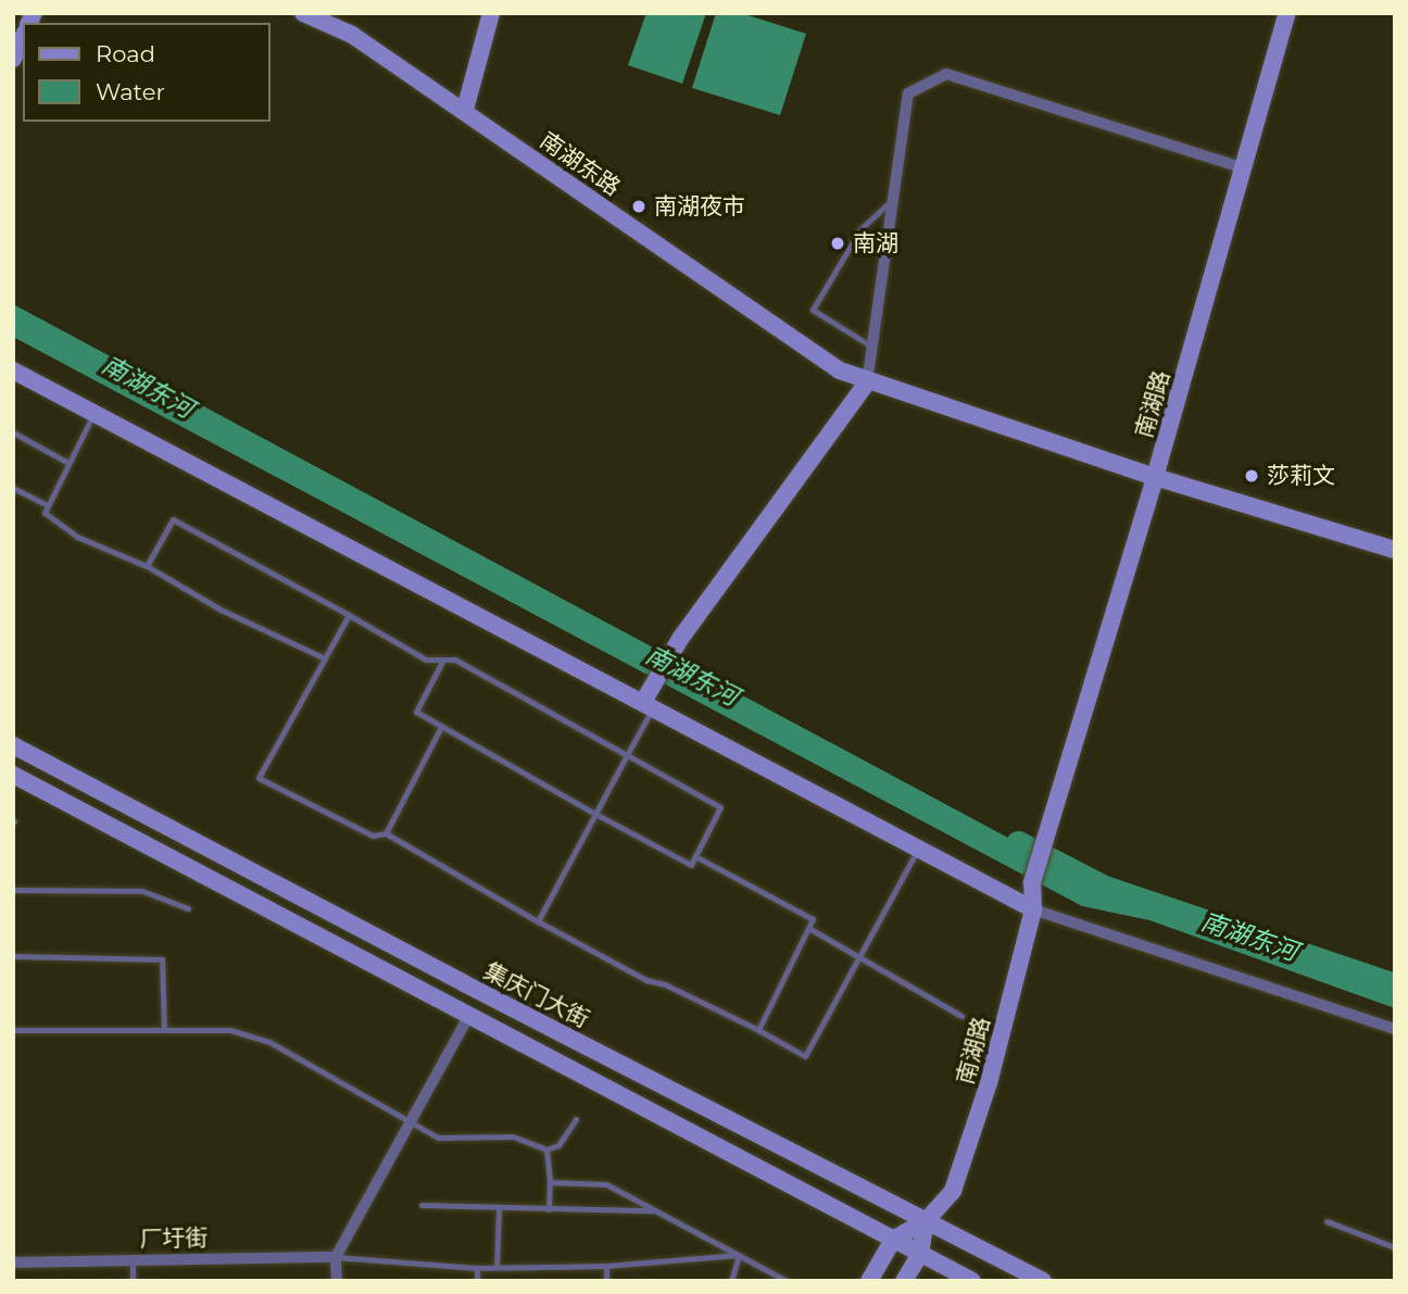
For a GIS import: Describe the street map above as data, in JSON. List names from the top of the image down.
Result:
{
  "streets": {
    "street": [
      "南湖东路",
      "南湖路",
      "集庆门大街",
      "厂圩街"
    ]
  },
  "crossings": [
    ["南湖东路", "南湖路"],
    ["南湖路", "集庆门大街"]
  ],
  "water": ["南湖东河"],
  "places": ["南湖夜市", "南湖", "莎莉文"],
  "legend": ["Road", "Water"]
}
